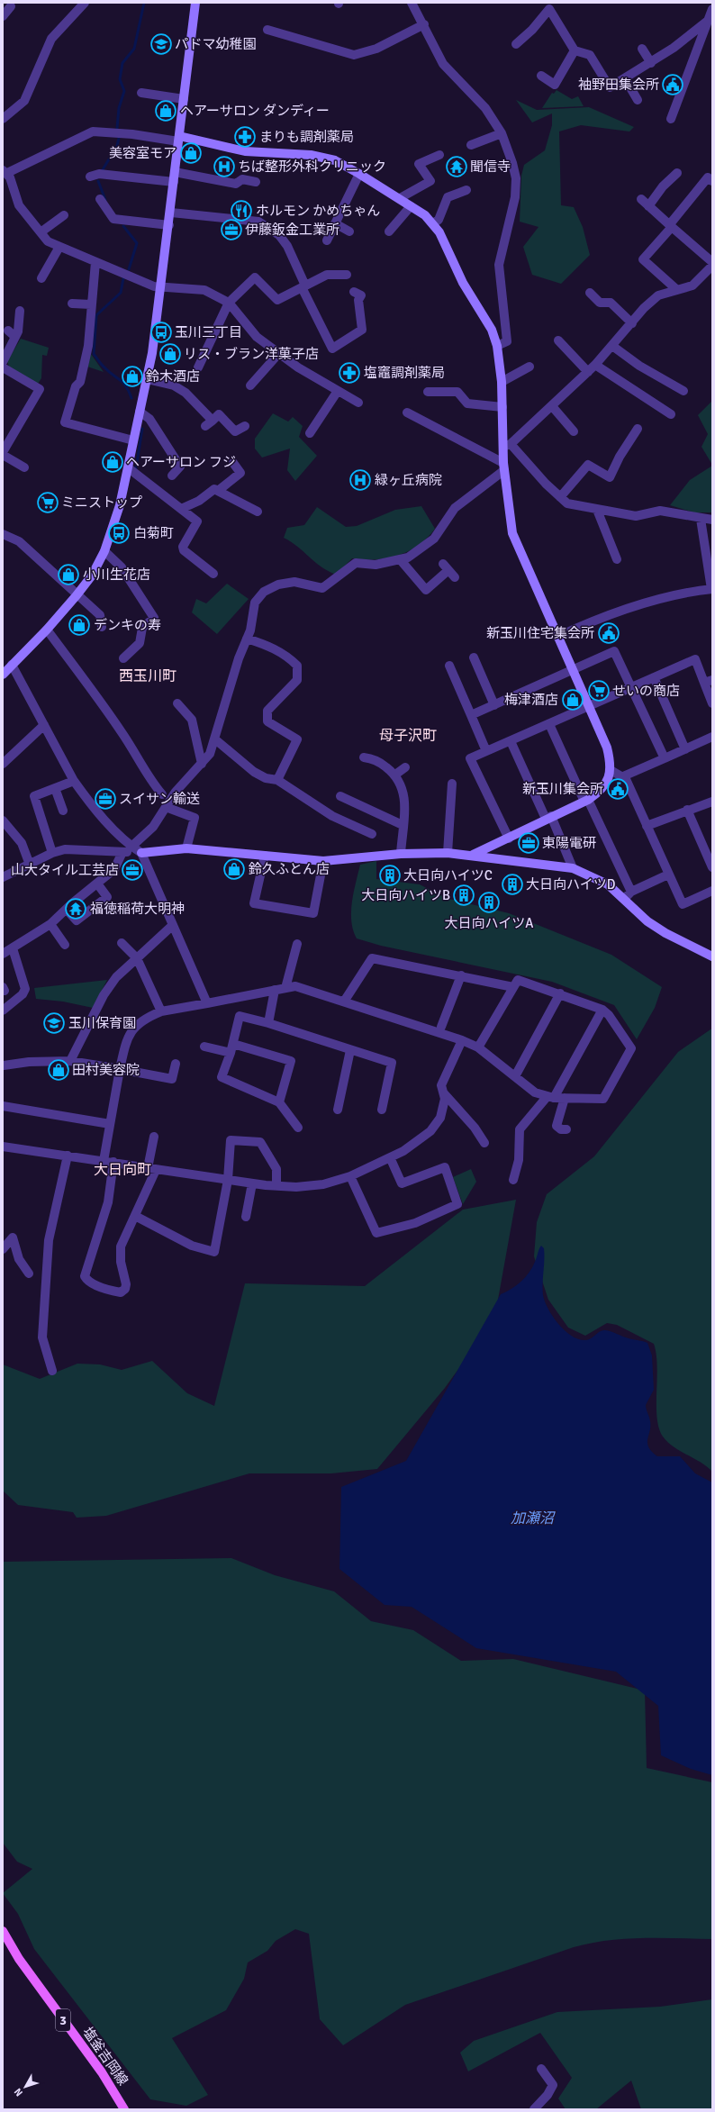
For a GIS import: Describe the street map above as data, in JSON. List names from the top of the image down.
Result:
{
  "streets": {
    "main road": ["3", "塩釜吉岡線"]
  },
  "districts": ["西玉川町", "母子沢町", "大日向町"],
  "water": ["加瀬沼"],
  "places": {
    "school or university": ["パドマ幼稚園", "玉川保育園"],
    "public building": ["袖野田集会所", "新玉川住宅集会所", "新玉川集会所"],
    "shop": [
      "ヘアーサロン ダンディー",
      "美容室モア",
      "リス・ブラン洋菓子店",
      "鈴木酒店",
      "ヘアーサロン フジ",
      "小川生花店",
      "デンキの寿",
      "梅津酒店",
      "鈴久ふとん店",
      "田村美容院"
    ],
    "pharmacy": ["まりも調剤薬局", "塩竈調剤薬局"],
    "hospital": ["ちば整形外科クリニック", "緑ヶ丘病院"],
    "temple": ["聞信寺", "福徳稲荷大明神"],
    "restaurant": ["ホルモン かめちゃん"],
    "office": [
      "伊藤鈑金工業所",
      "スイサン輸送",
      "東陽電研",
      "山大タイル工芸店"
    ],
    "bus stop": ["玉川三丁目", "白菊町"],
    "supermarket": ["ミニストップ", "せいの商店"],
    "building": [
      "大日向ハイツC",
      "大日向ハイツD",
      "大日向ハイツB",
      "大日向ハイツA"
    ]
  },
  "north": "bottom left"
}
